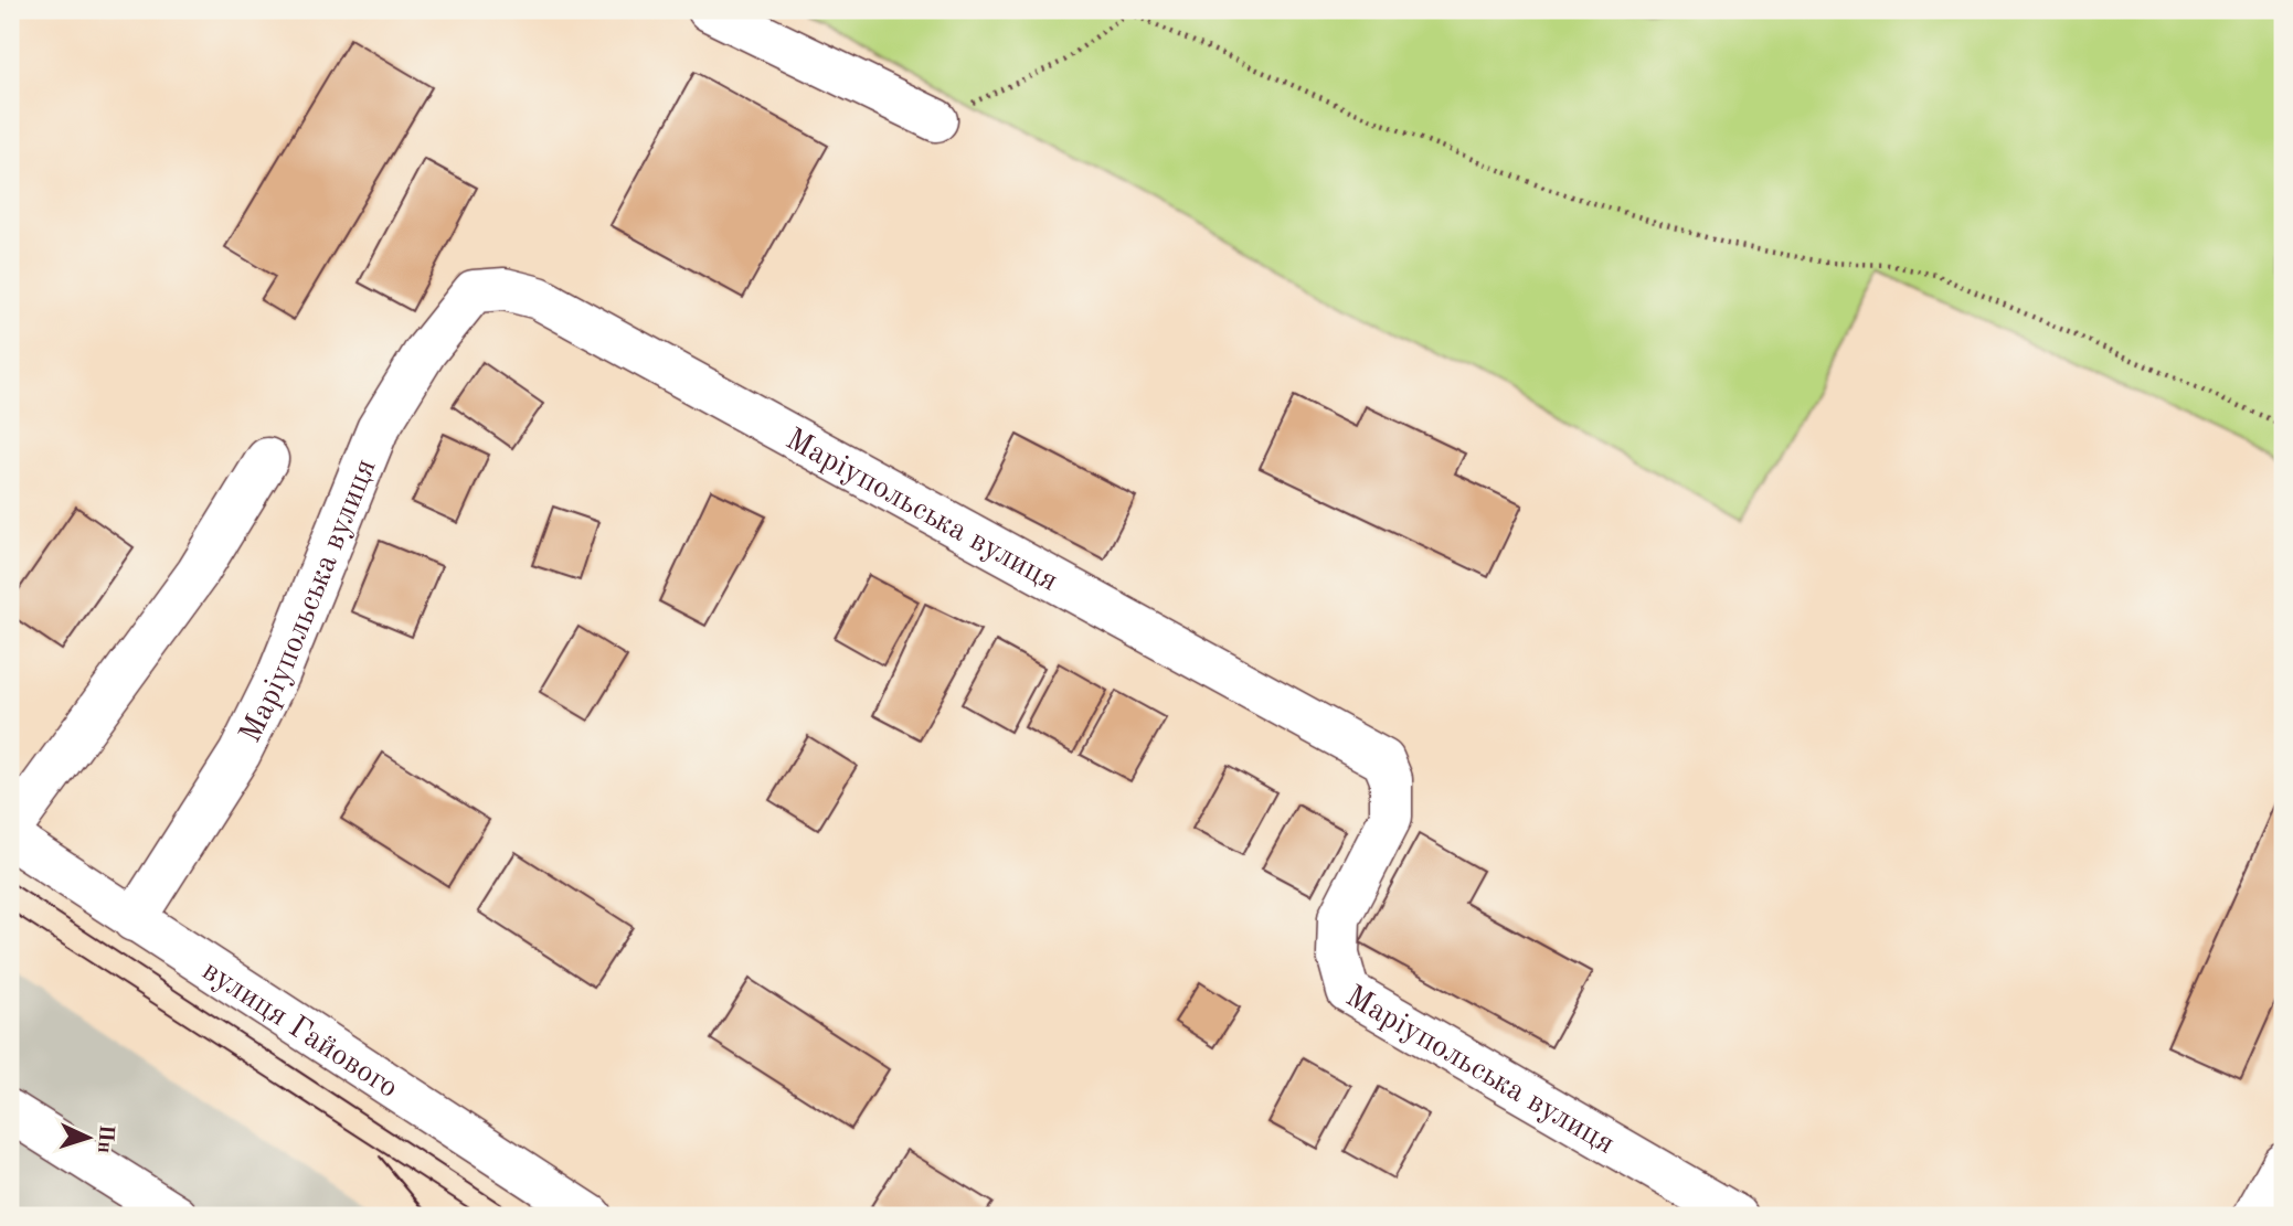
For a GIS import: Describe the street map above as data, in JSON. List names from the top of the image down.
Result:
{
  "streets": {
    "street": ["Маріупольська вулиця", "вулиця Гайового"]
  },
  "crossings": [
    ["Маріупольська вулиця", "вулиця Гайового"]
  ],
  "north": "right"
}
